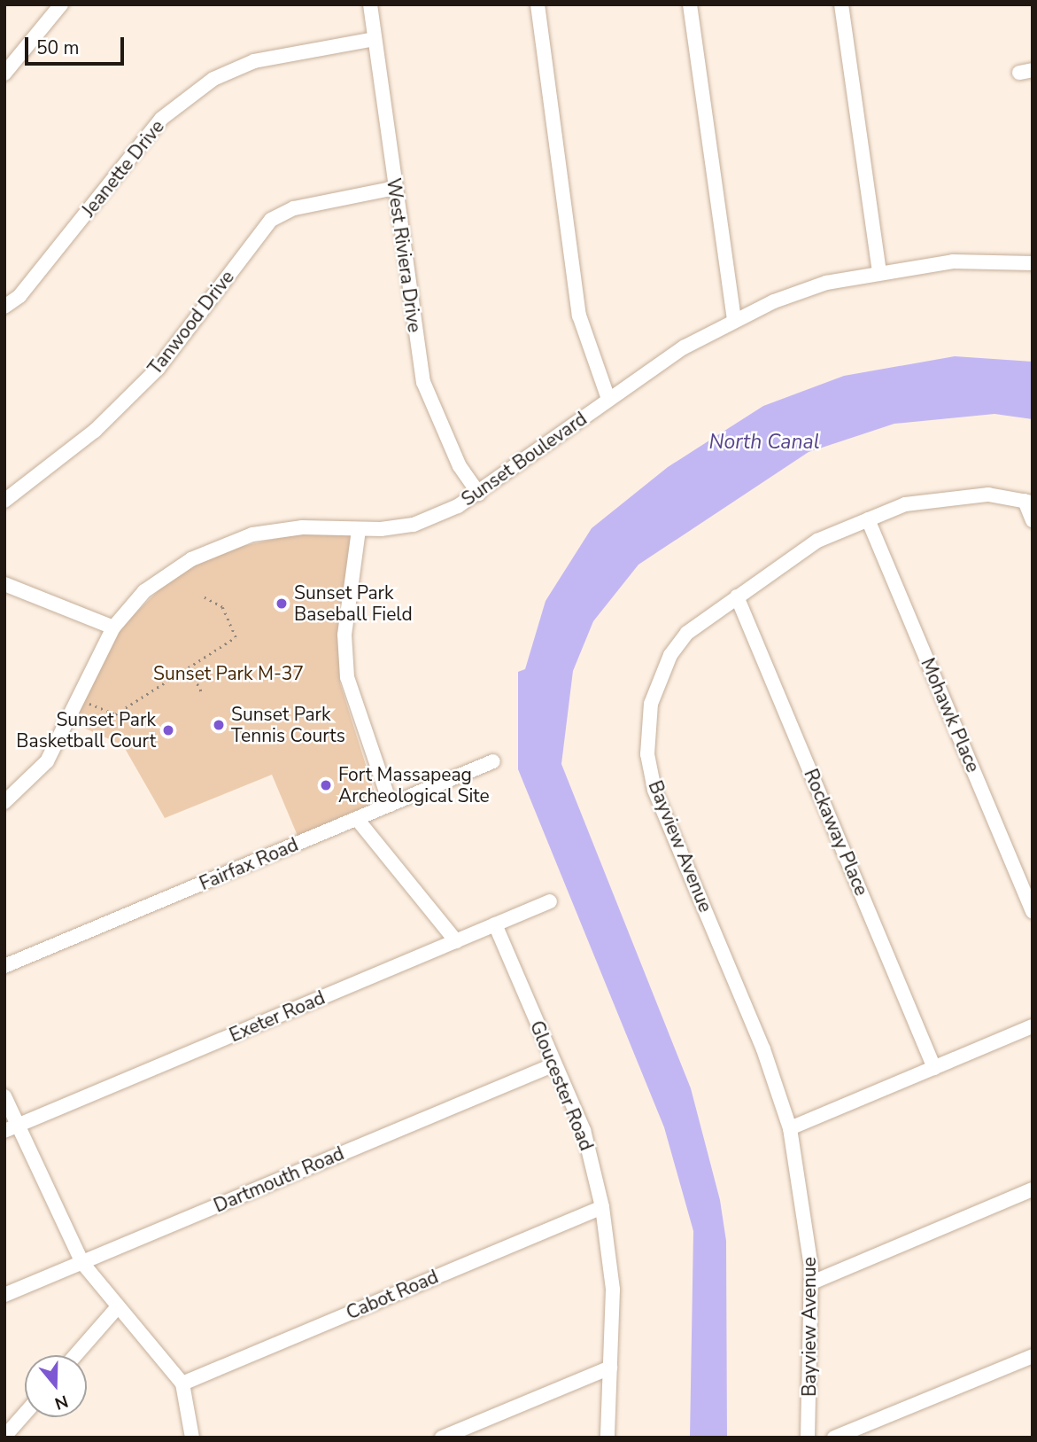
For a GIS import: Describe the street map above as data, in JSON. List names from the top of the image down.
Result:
{
  "streets": {
    "street": [
      "Jeanette Drive",
      "West Riviera Drive",
      "Tanwood Drive",
      "Sunset Boulevard",
      "Mohawk Place",
      "Rockaway Place",
      "Bayview Avenue",
      "Fairfax Road",
      "Exeter Road",
      "Gloucester Road",
      "Dartmouth Road",
      "Cabot Road"
    ]
  },
  "crossings": [
    ["Jeanette Drive", "West Riviera Drive"],
    ["West Riviera Drive", "Tanwood Drive"],
    ["West Riviera Drive", "Sunset Boulevard"],
    ["Mohawk Place", "Bayview Avenue"],
    ["Rockaway Place", "Bayview Avenue"],
    ["Exeter Road", "Gloucester Road"],
    ["Gloucester Road", "Dartmouth Road"],
    ["Gloucester Road", "Cabot Road"]
  ],
  "water": ["North Canal"],
  "parks": ["Sunset Park M-37"],
  "places": [
    "Sunset Park Baseball Field",
    "Sunset Park Tennis Courts",
    "Sunset Park Basketball Court",
    "Fort Massapeag Archeological Site"
  ],
  "scale_bar": "50 m",
  "north": "bottom"
}
